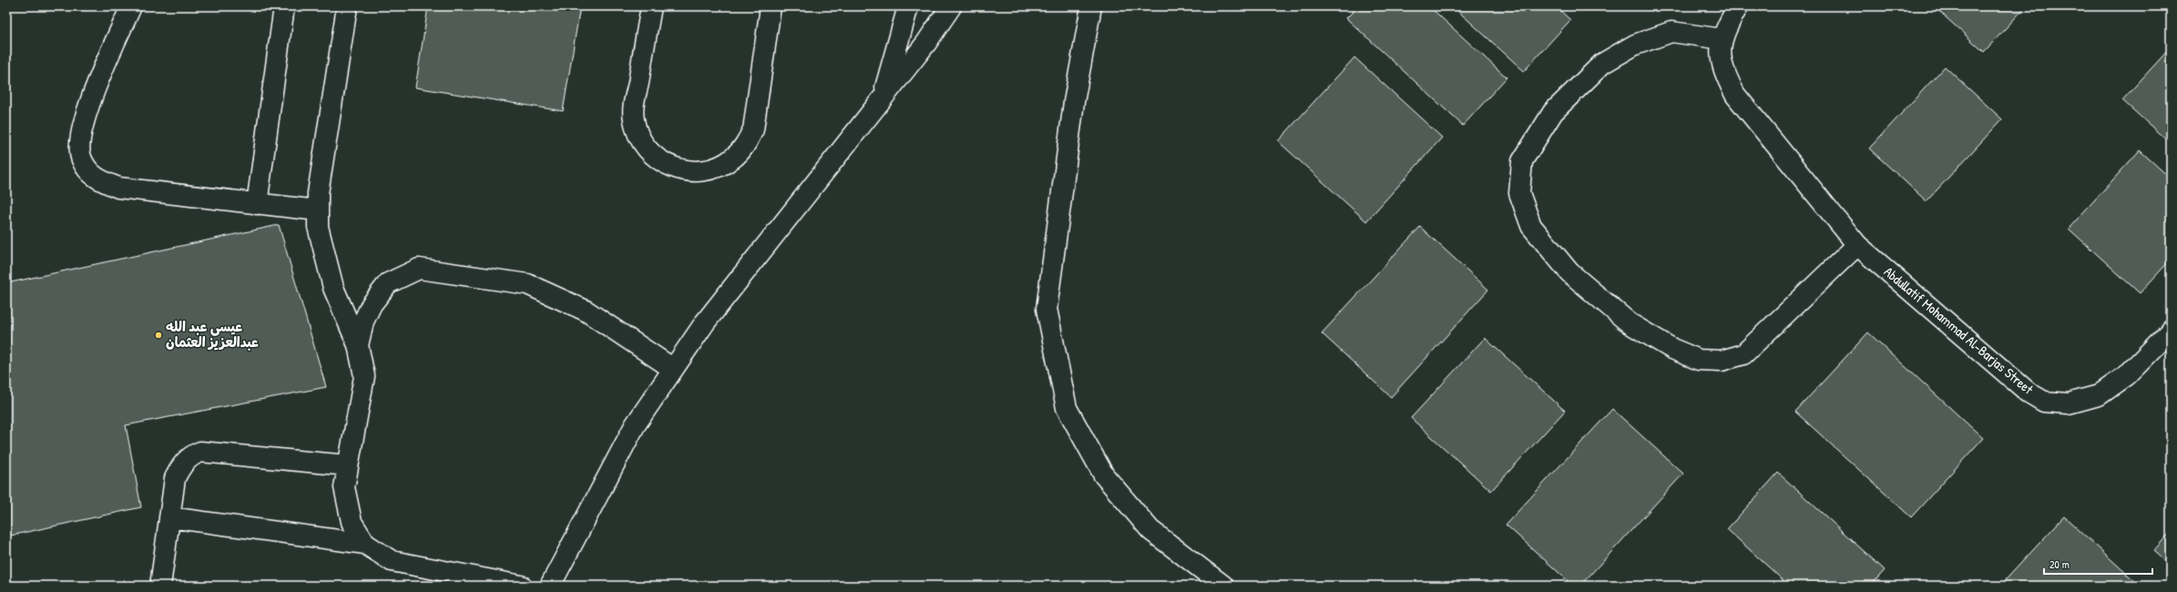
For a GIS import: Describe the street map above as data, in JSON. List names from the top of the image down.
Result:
{
  "streets": {
    "street": ["Abdullatif Mohammad Al-Barjas Street"]
  },
  "places": ["عيسى عبد الله عبدالعزيز العثمان"],
  "scale_bar": "20 m"
}
